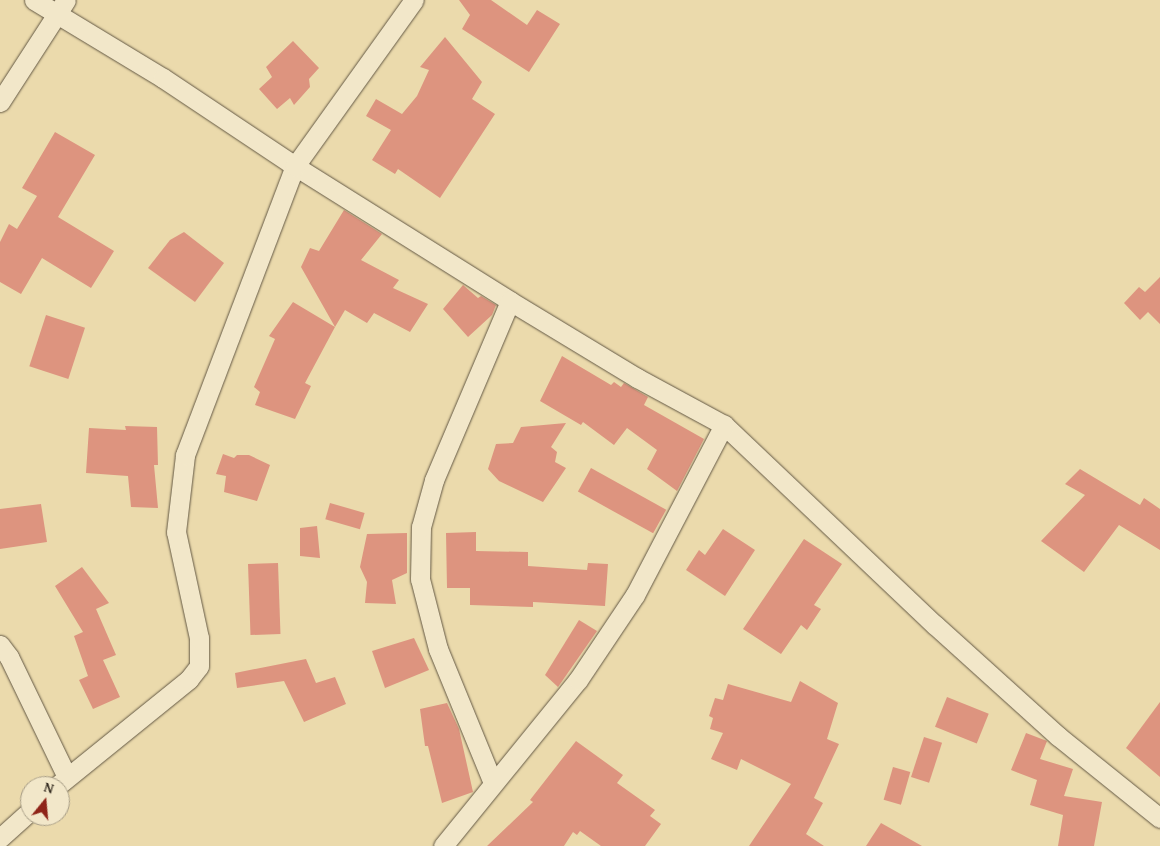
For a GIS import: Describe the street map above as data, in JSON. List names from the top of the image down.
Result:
{
  "north": "top"
}
